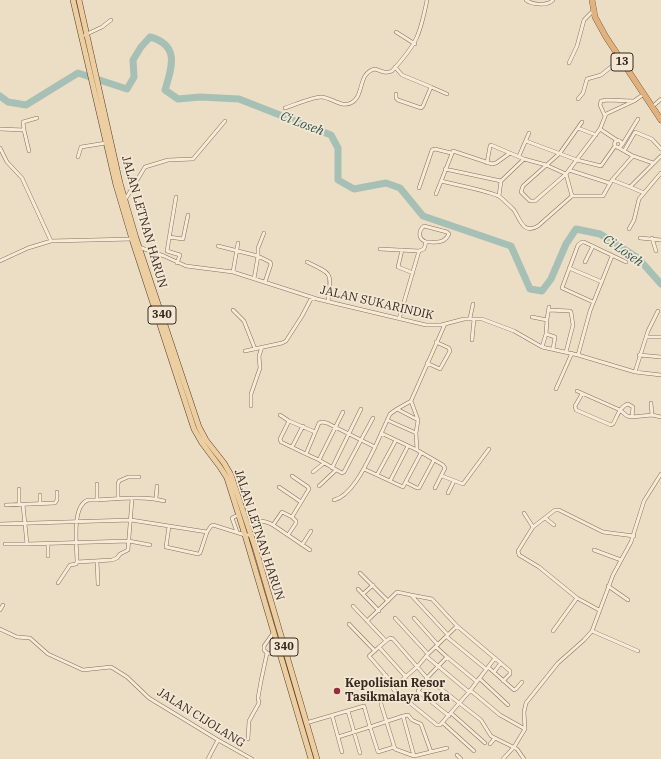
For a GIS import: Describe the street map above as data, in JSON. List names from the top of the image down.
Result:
{
  "streets": {
    "highway": ["13"],
    "main road": ["JALAN LETNAN HARUN", "340"],
    "street": ["JALAN SUKARINDIK", "JALAN CIJOLANG"]
  },
  "crossings": [
    ["JALAN LETNAN HARUN", "JALAN SUKARINDIK"]
  ],
  "water": ["Ci Loseh"],
  "places": ["Kepolisian Resor Tasikmalaya Kota"]
}
